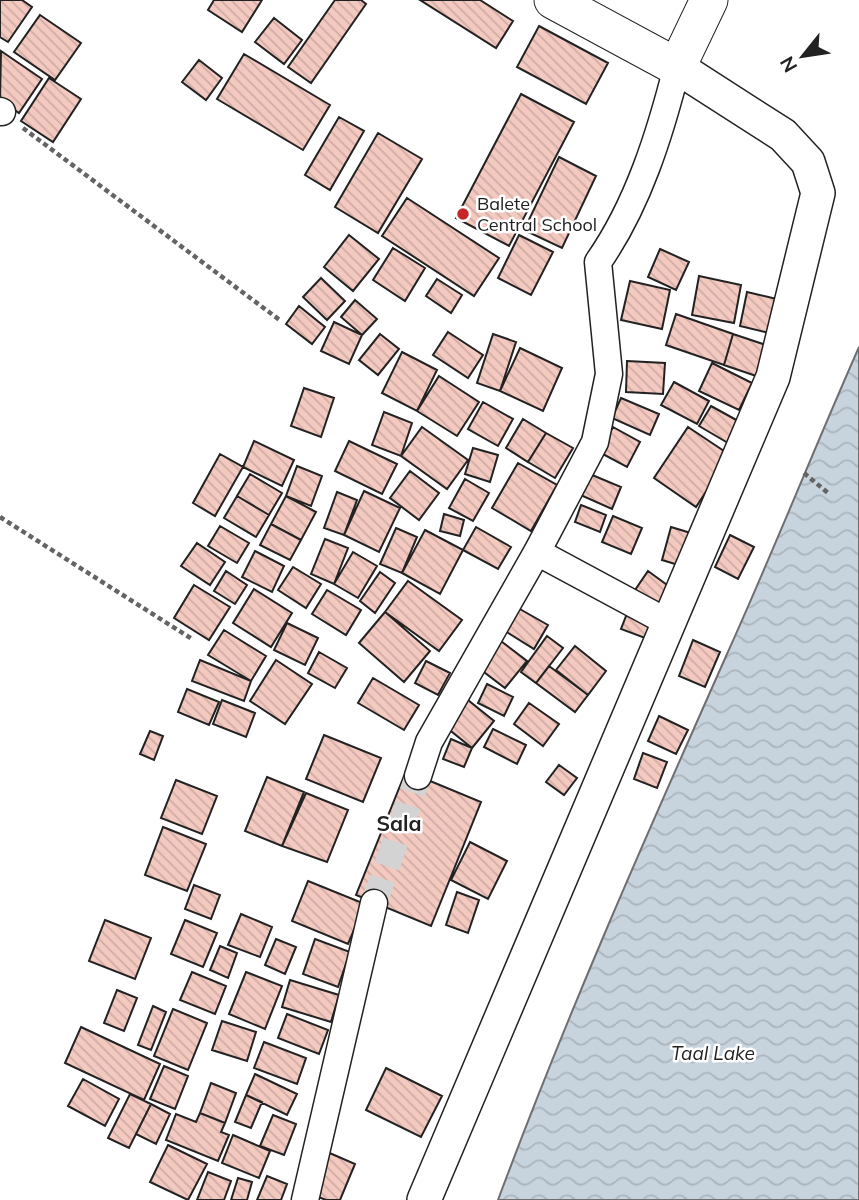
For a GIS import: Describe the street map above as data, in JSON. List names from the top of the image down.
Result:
{
  "districts": ["Sala"],
  "water": ["Taal Lake"],
  "places": ["Balete Central School"],
  "north": "bottom left"
}
